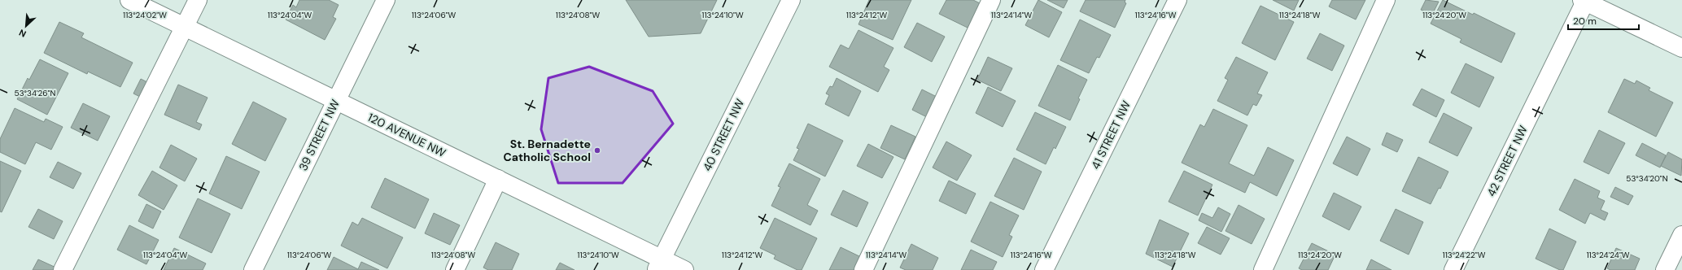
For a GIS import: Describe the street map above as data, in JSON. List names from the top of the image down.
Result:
{
  "streets": {
    "street": [
      "39 STREET NW",
      "120 AVENUE NW",
      "40 STREET NW",
      "41 STREET NW",
      "42 STREET NW"
    ]
  },
  "crossings": [
    ["39 STREET NW", "120 AVENUE NW"],
    ["120 AVENUE NW", "40 STREET NW"]
  ],
  "places": ["St. Bernadette Catholic School"],
  "scale_bar": "20 m",
  "north": "bottom left",
  "coordinates": [
    "113°24'02\"W",
    "113°24'04\"W",
    "113°24'06\"W",
    "113°24'10\"W",
    "113°24'12\"W",
    "113°24'16\"W",
    "113°24'18\"W",
    "113°24'08\"W",
    "113°24'14\"W",
    "113°24'20\"W",
    "53°34'26\"N",
    "53°34'20\"N",
    "113°24'22\"W",
    "113°24'24\"W"
  ]
}
